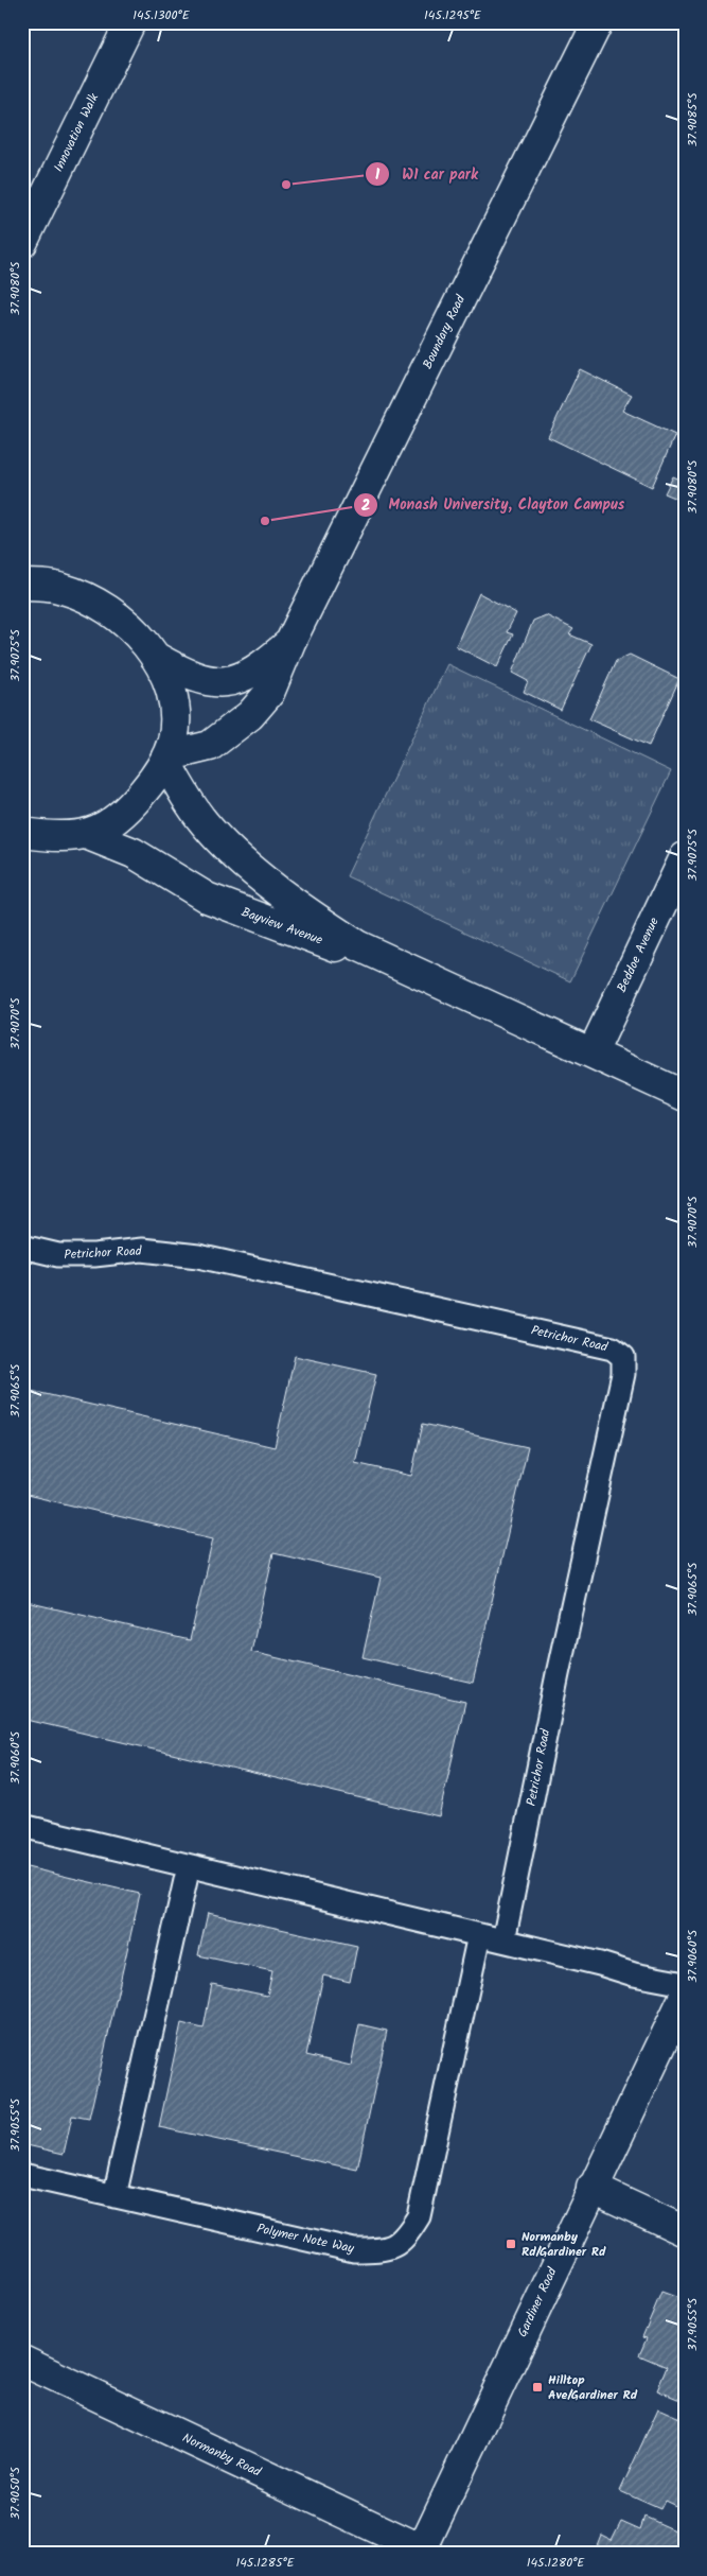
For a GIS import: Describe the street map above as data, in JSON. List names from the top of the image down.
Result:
{
  "streets": {
    "street": [
      "Innovation Walk",
      "Boundary Road",
      "Bayview Avenue",
      "Beddoe Avenue",
      "Gardiner Road",
      "Normanby Road"
    ],
    "lane": ["Petrichor Road", "Polymer Note Way"]
  },
  "crossings": [
    ["Boundary Road", "Bayview Avenue"],
    ["Bayview Avenue", "Beddoe Avenue"],
    ["Gardiner Road", "Normanby Road"]
  ],
  "places": {
    "other": ["W1 car park", "Monash University, Clayton Campus"],
    "transit": ["Normanby Rd/Gardiner Rd", "Hilltop Ave/Gardiner Rd"]
  },
  "coordinates": [
    "145.1300°E",
    "145.1295°E",
    "37.9085°S",
    "37.9080°S",
    "37.9075°S",
    "37.9070°S",
    "37.9065°S",
    "37.9060°S",
    "37.9055°S",
    "37.9050°S",
    "145.1285°E",
    "145.1280°E"
  ]
}
